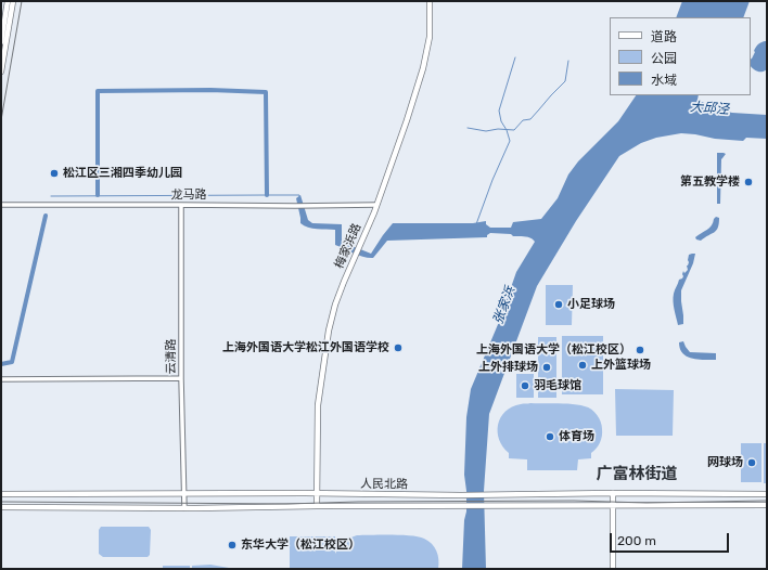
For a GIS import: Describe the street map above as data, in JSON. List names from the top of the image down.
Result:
{
  "streets": {
    "main road": ["梅家浜路", "人民北路"],
    "street": ["龙马路", "云清路"]
  },
  "crossings": [
    ["龙马路", "梅家浜路"],
    ["龙马路", "云清路"],
    ["梅家浜路", "人民北路"],
    ["云清路", "人民北路"]
  ],
  "districts": ["广富林街道"],
  "water": ["大邱泾", "张家浜"],
  "places": [
    "松江区三湘四季幼儿园",
    "第五教学楼",
    "小足球场",
    "上海外国语大学松江外国语学校",
    "上海外国语大学（松江校区）",
    "上外篮球场",
    "上外排球场",
    "羽毛球馆",
    "体育场",
    "网球场",
    "东华大学（松江校区）"
  ],
  "legend": ["道路", "公园", "水域"],
  "scale_bar": "200 m"
}
